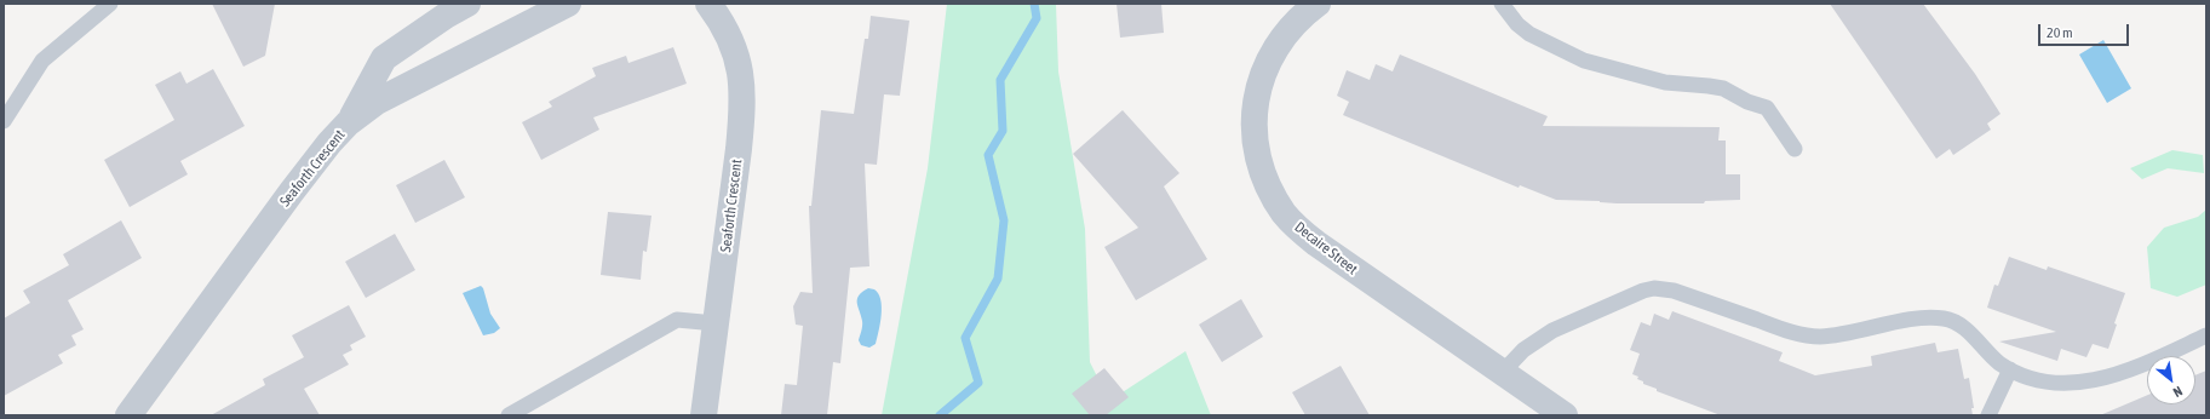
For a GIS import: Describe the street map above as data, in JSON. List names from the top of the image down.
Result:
{
  "streets": {
    "street": ["Seaforth Crescent", "Decaire Street"]
  },
  "scale_bar": "20 m",
  "north": "bottom right"
}
